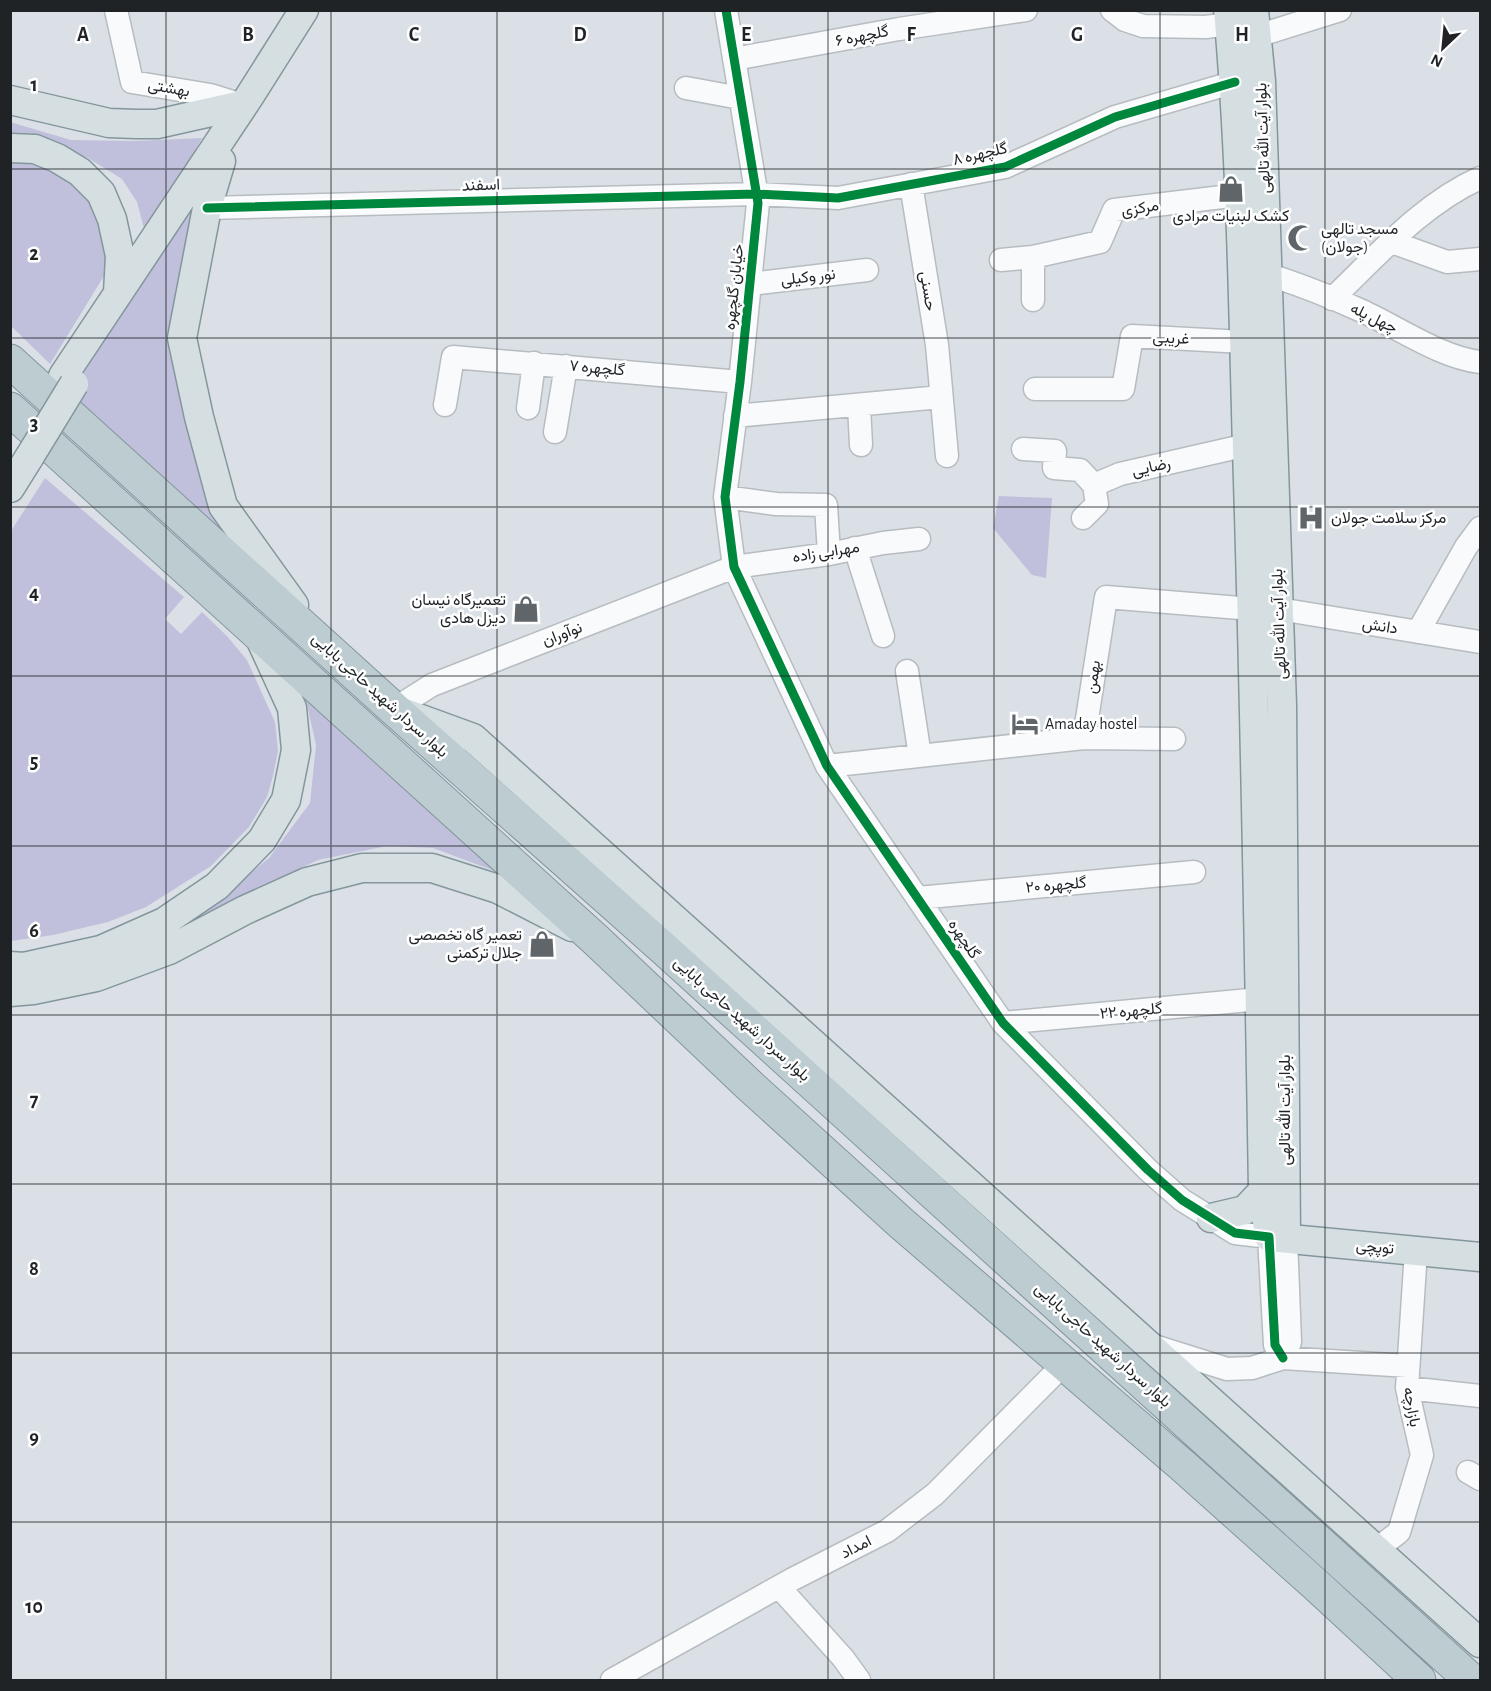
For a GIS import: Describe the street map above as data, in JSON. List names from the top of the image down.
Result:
{
  "streets": {
    "highway": ["بلوار سردار شهید حاجی بابایی"],
    "main road": ["بلوار آیت الله تالهی", "توپچی"],
    "street": [
      "گلچهره ۶",
      "بهشتی",
      "گلچهره ۸",
      "اسفند",
      "مرکزی",
      "نور وکیلی",
      "خیابان گلچهره",
      "حسنی",
      "چهل پله",
      "غریبی",
      "گلچهره ۷",
      "رضایی",
      "مهرابی زاده",
      "دانش",
      "نوآوران",
      "بهمن",
      "گلچهره ۲۰",
      "گلچهره",
      "گلچهره ۲۲",
      "بازارچه",
      "امداد"
    ]
  },
  "crossings": [
    ["گلچهره ۶", "خیابان گلچهره"],
    ["بلوار آیت الله تالهی", "گلچهره ۸"],
    ["بلوار آیت الله تالهی", "مرکزی"],
    ["بلوار آیت الله تالهی", "چهل پله"],
    ["بلوار آیت الله تالهی", "غریبی"],
    ["بلوار آیت الله تالهی", "رضایی"],
    ["بلوار آیت الله تالهی", "دانش"],
    ["بلوار آیت الله تالهی", "بهمن"],
    ["بلوار آیت الله تالهی", "گلچهره"],
    ["بلوار آیت الله تالهی", "گلچهره ۲۲"],
    ["بلوار آیت الله تالهی", "توپچی"],
    ["گلچهره ۸", "اسفند"],
    ["گلچهره ۸", "خیابان گلچهره"],
    ["گلچهره ۸", "حسنی"],
    ["اسفند", "خیابان گلچهره"],
    ["نور وکیلی", "خیابان گلچهره"],
    ["خیابان گلچهره", "گلچهره ۷"],
    ["خیابان گلچهره", "مهرابی زاده"],
    ["خیابان گلچهره", "نوآوران"],
    ["خیابان گلچهره", "گلچهره"],
    ["مهرابی زاده", "نوآوران"],
    ["مهرابی زاده", "گلچهره"],
    ["دانش", "بهمن"],
    ["نوآوران", "بلوار سردار شهید حاجی بابایی"],
    ["نوآوران", "گلچهره"],
    ["گلچهره ۲۰", "گلچهره"],
    ["گلچهره", "گلچهره ۲۲"],
    ["گلچهره", "توپچی"],
    ["توپچی", "بازارچه"]
  ],
  "places": {
    "shop": ["کشک لبنیات مرادی", "تعمیرگاه نیسان دیزل هادی", "تعمیر گاه تخصصی جلال ترکمنی"],
    "mosque": ["مسجد تالهی (جولان)"],
    "hospital": ["مرکز سلامت جولان"],
    "hotel": ["Amaday hostel"]
  },
  "north": "bottom left",
  "grid": {
    "columns": [
      "A",
      "B",
      "C",
      "D",
      "E",
      "F",
      "G",
      "H"
    ],
    "rows": [
      "1",
      "2",
      "3",
      "4",
      "5",
      "6",
      "7",
      "8",
      "9",
      "10"
    ]
  }
}
